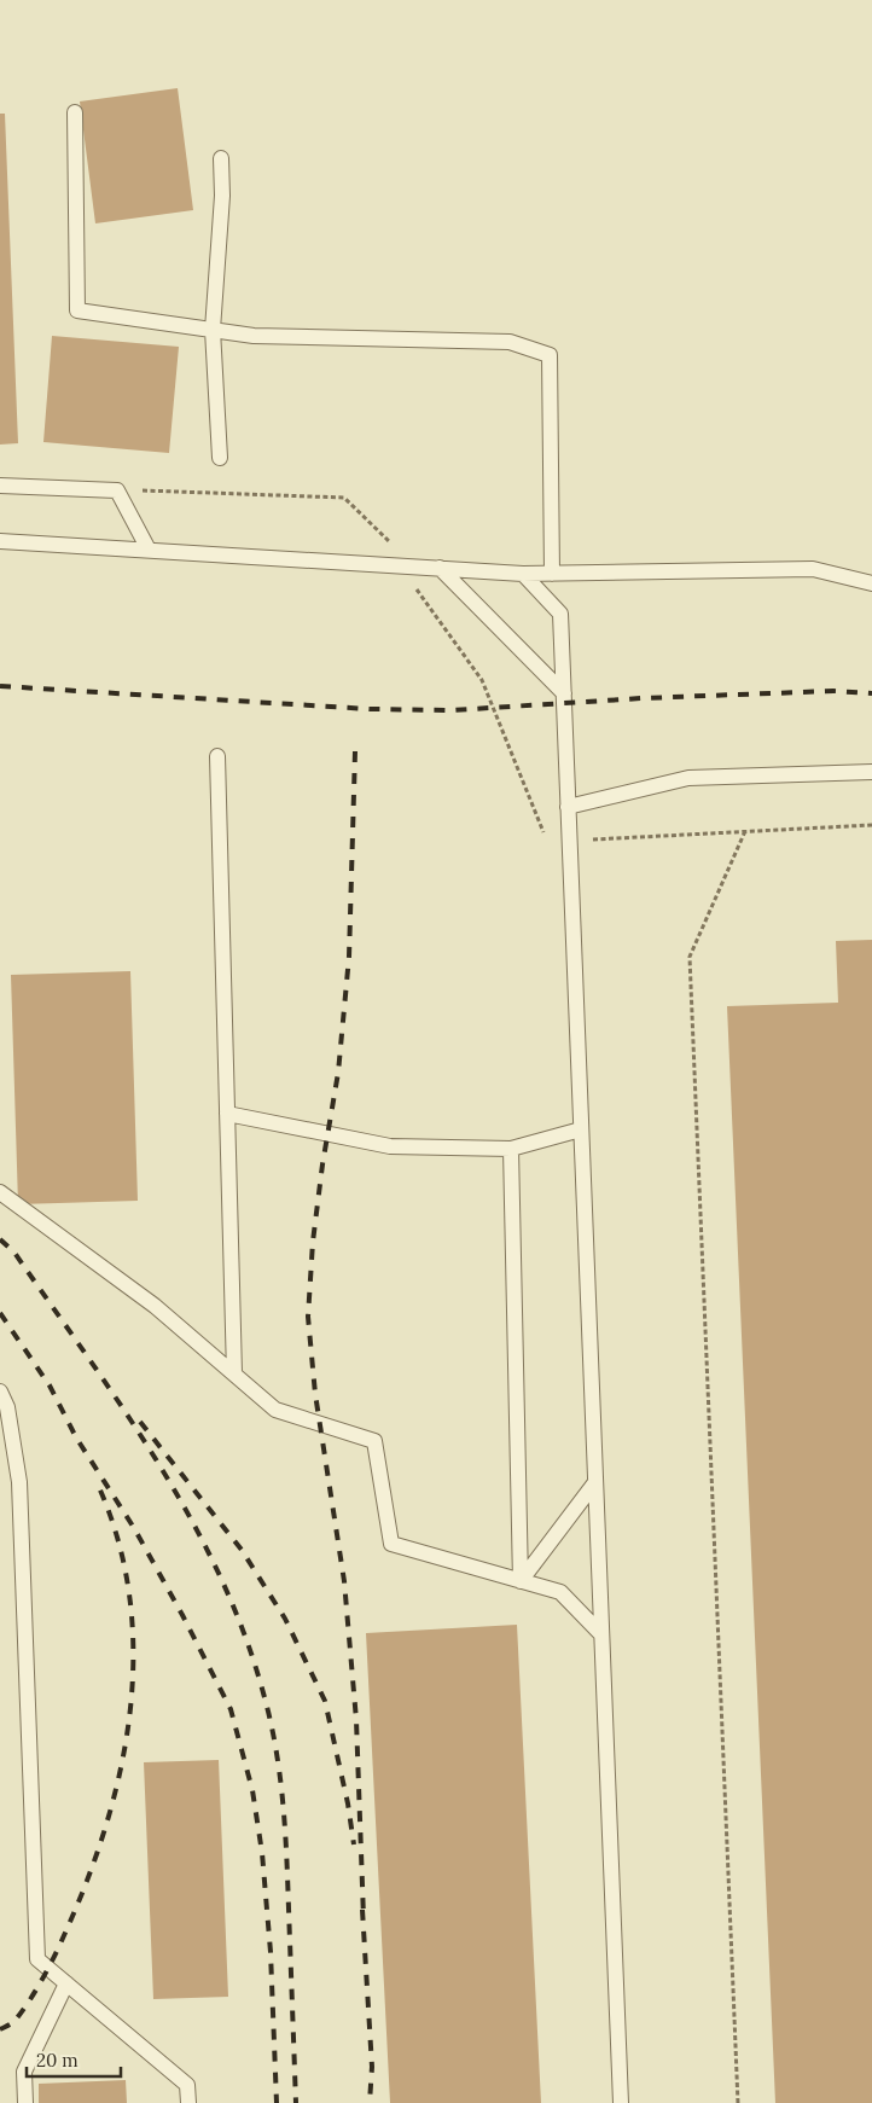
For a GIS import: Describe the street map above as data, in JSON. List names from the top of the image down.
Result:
{
  "scale_bar": "20 m"
}
